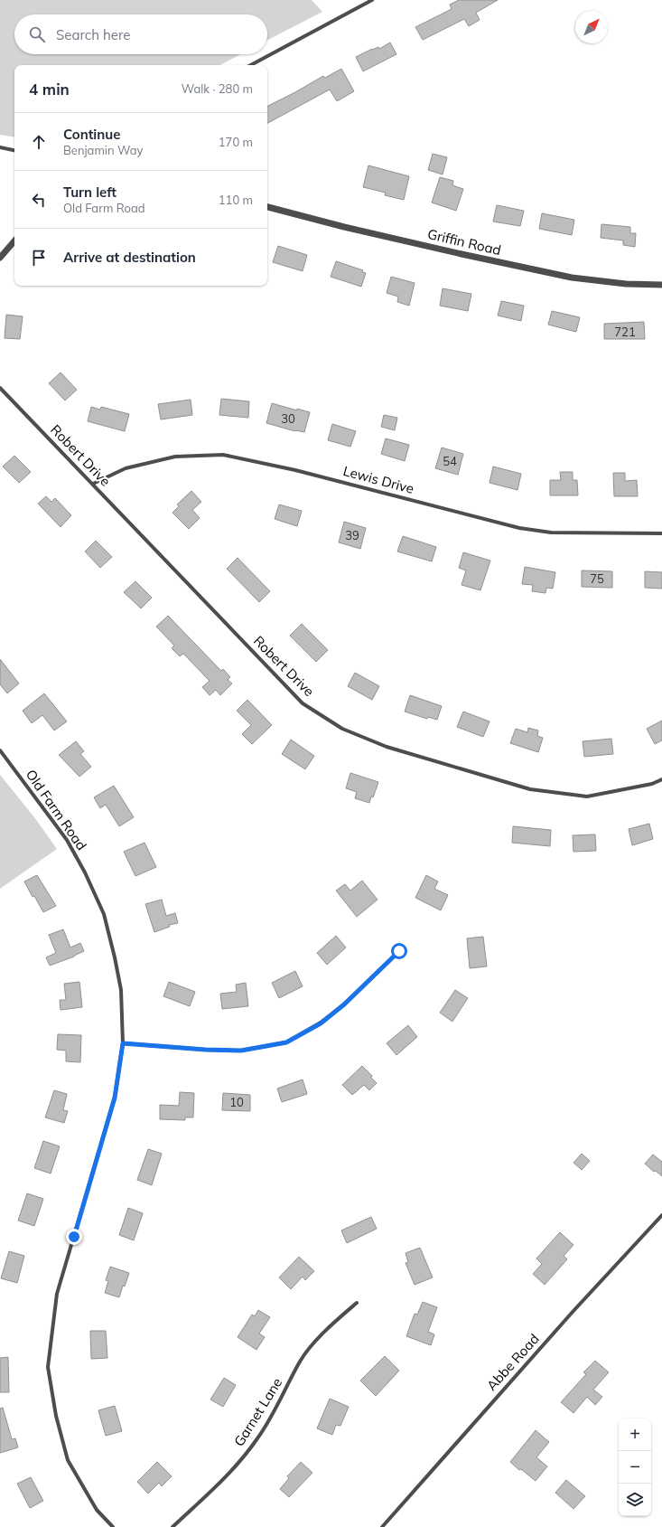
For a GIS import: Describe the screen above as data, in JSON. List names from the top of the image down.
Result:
{
  "streets": {
    "street": [
      "Griffin Road",
      "Robert Drive",
      "Lewis Drive",
      "Old Farm Road",
      "Abbe Road",
      "Garnet Lane"
    ]
  },
  "crossings": [
    ["Robert Drive", "Lewis Drive"]
  ],
  "house_numbers": [
    "721",
    "30",
    "54",
    "39",
    "75",
    "10"
  ],
  "north": "top right",
  "page": {
    "search": "Search here",
    "heading": ["4 min", "Walk · 280 m"],
    "list": [
      ["Continue", "Benjamin Way", "170 m"],
      ["Turn left", "Old Farm Road", "110 m"],
      "Arrive at destination"
    ],
    "map_buttons": ["+", "−"]
  }
}
